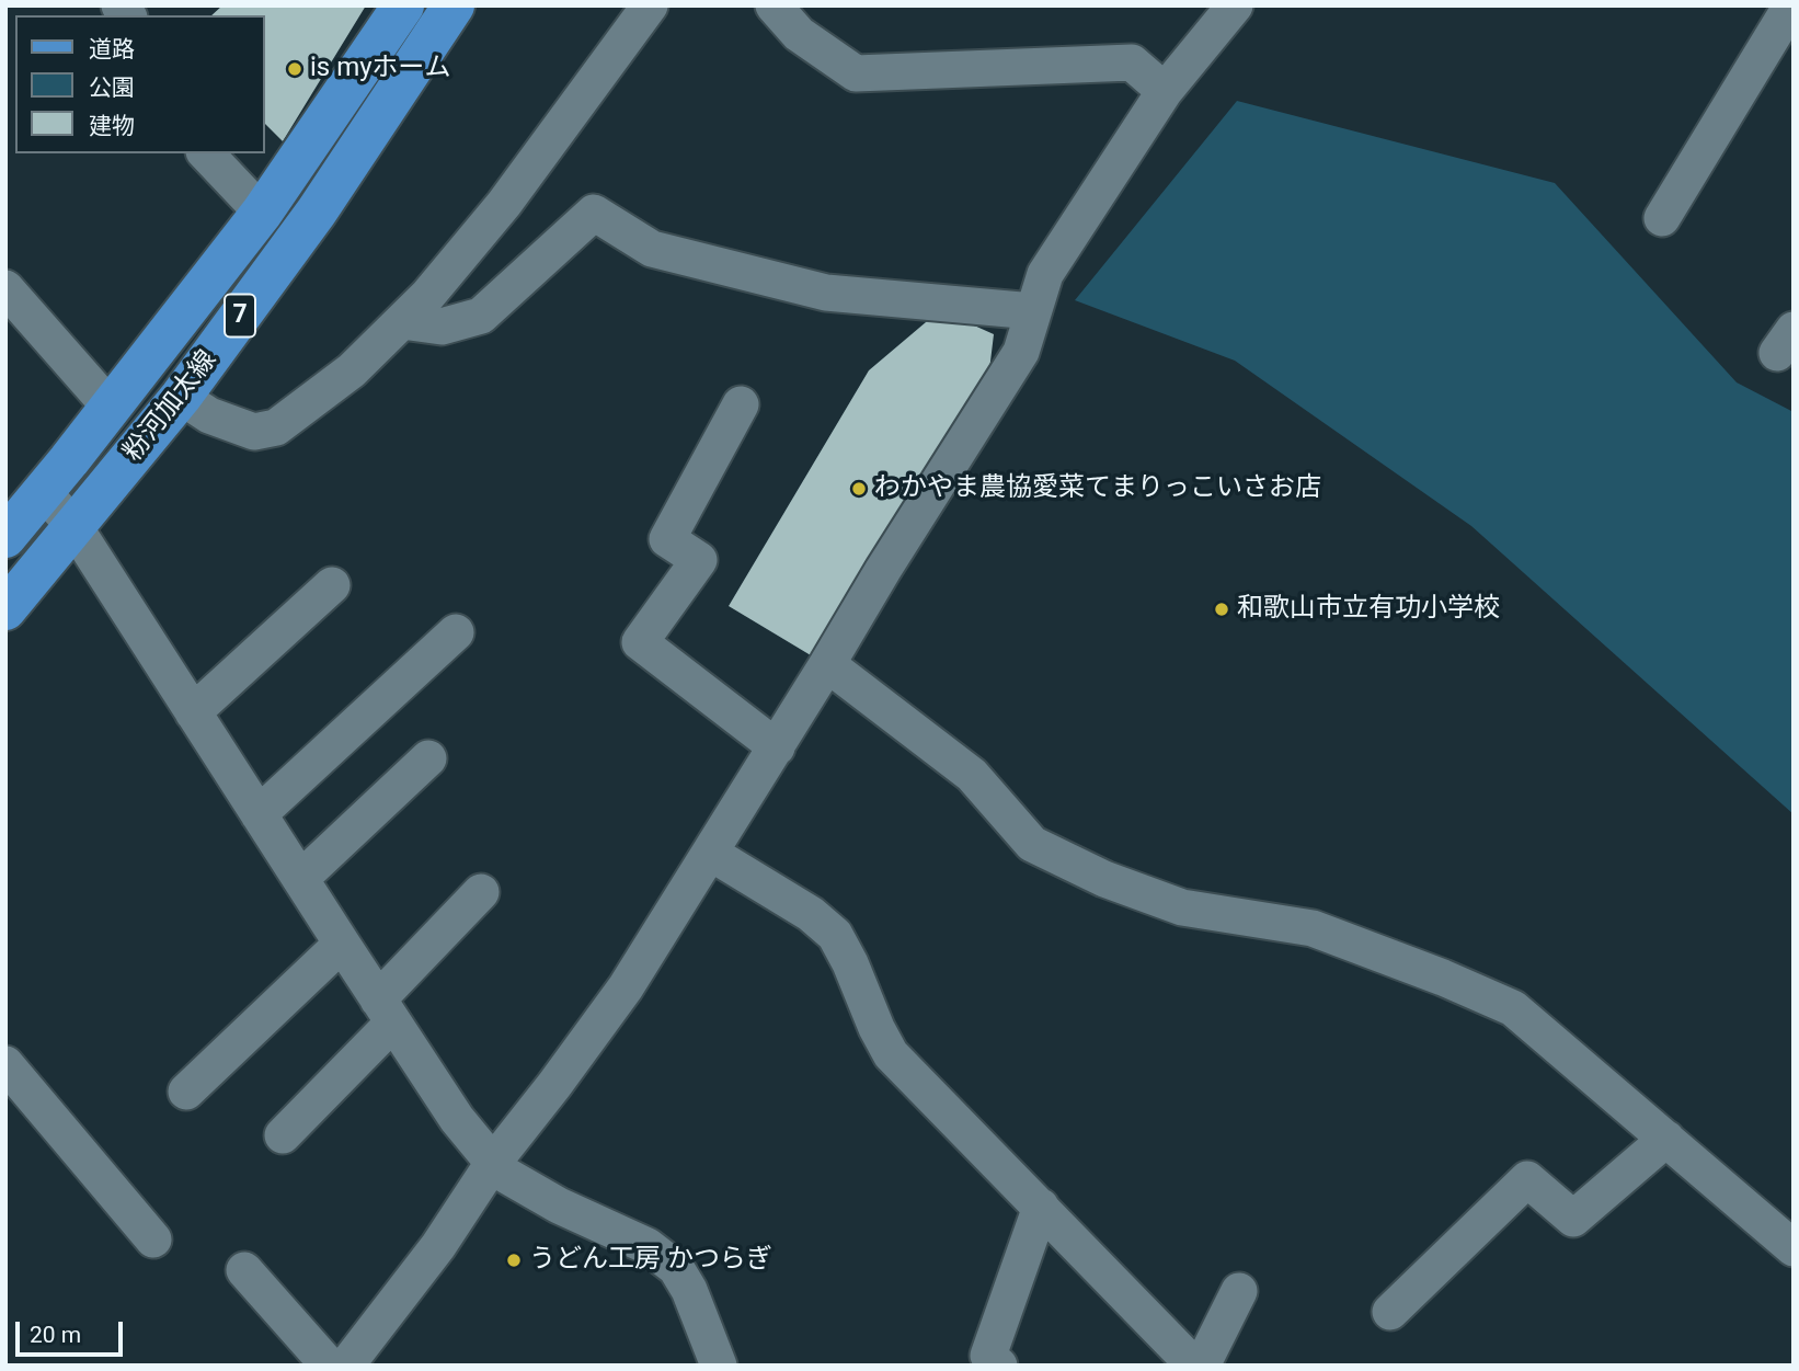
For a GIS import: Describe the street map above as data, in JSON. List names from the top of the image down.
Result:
{
  "streets": {
    "main road": ["7", "粉河加太線"]
  },
  "places": [
    "is myホーム",
    "わかやま農協愛菜てまりっこいさお店",
    "和歌山市立有功小学校",
    "うどん工房 かつらぎ"
  ],
  "legend": ["道路", "公園", "建物"],
  "scale_bar": "20 m"
}
